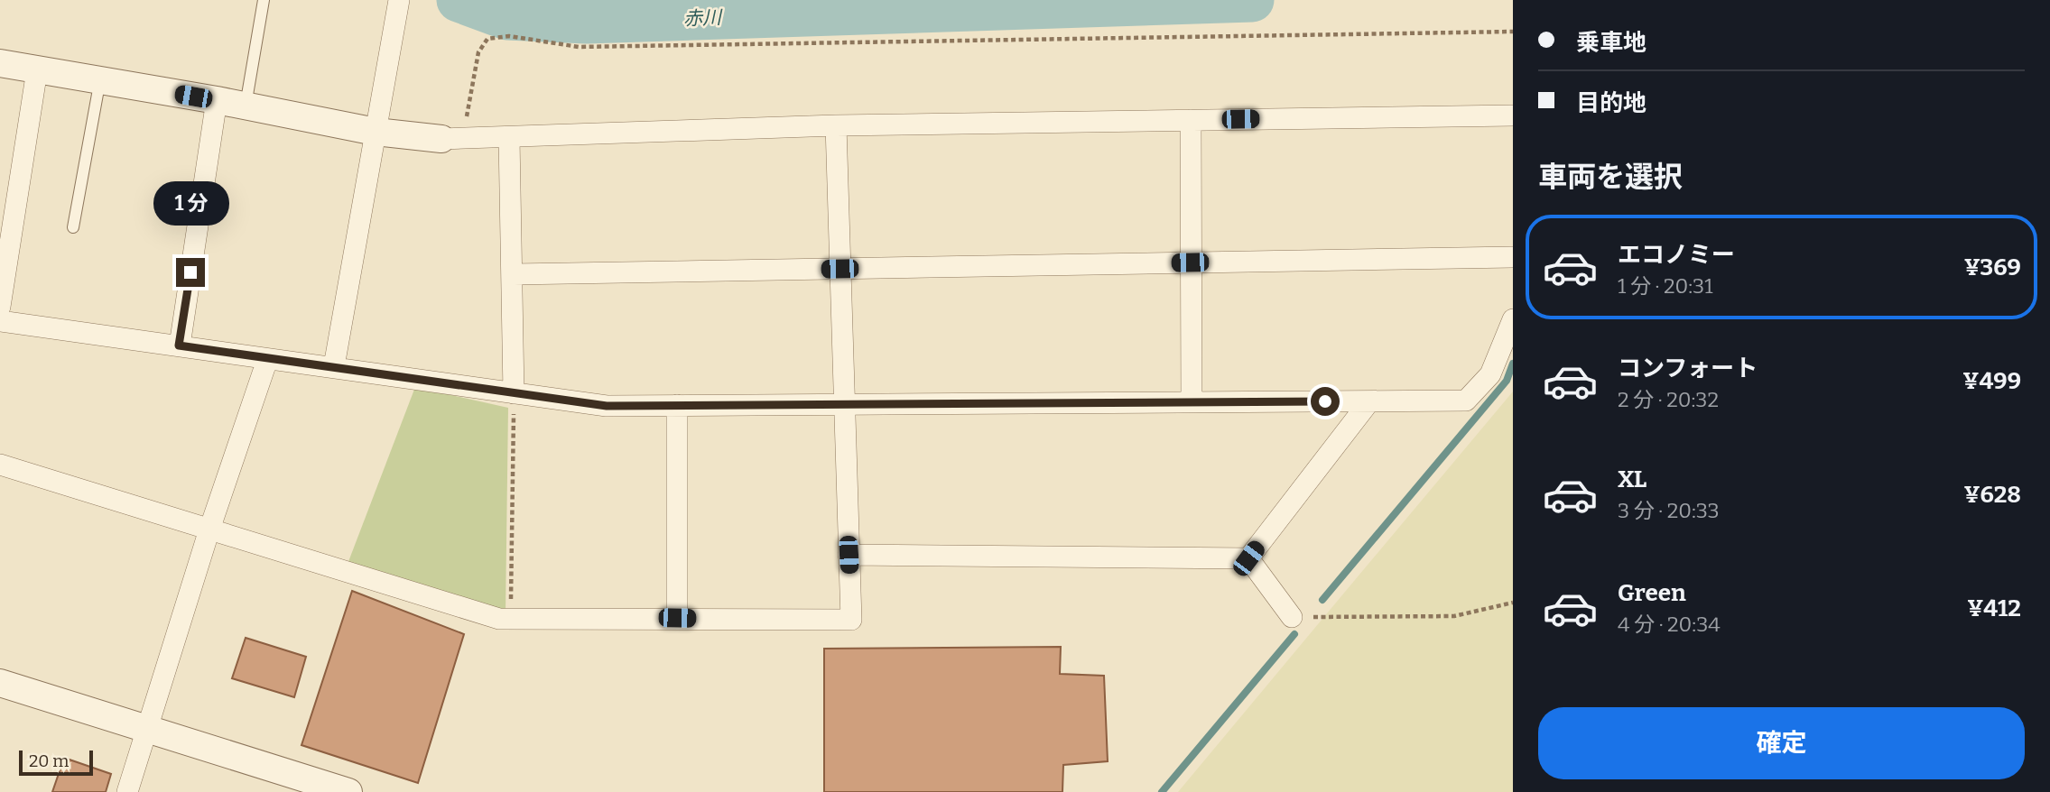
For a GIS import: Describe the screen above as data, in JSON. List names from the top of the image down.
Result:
{
  "water": ["赤川"],
  "scale_bar": "20 m",
  "page": {
    "banner": ["乗車地", "目的地"],
    "heading": "車両を選択",
    "bubble": "1 分",
    "list": [
      {
        "name": "エコノミー",
        "note": "1 分 · 20:31",
        "value": "¥369"
      },
      {
        "name": "コンフォート",
        "note": "2 分 · 20:32",
        "value": "¥499"
      },
      {
        "name": "XL",
        "note": "3 分 · 20:33",
        "value": "¥628"
      },
      {
        "name": "Green",
        "note": "4 分 · 20:34",
        "value": "¥412"
      }
    ],
    "buttons": "確定",
    "scale": "20 m"
  }
}
